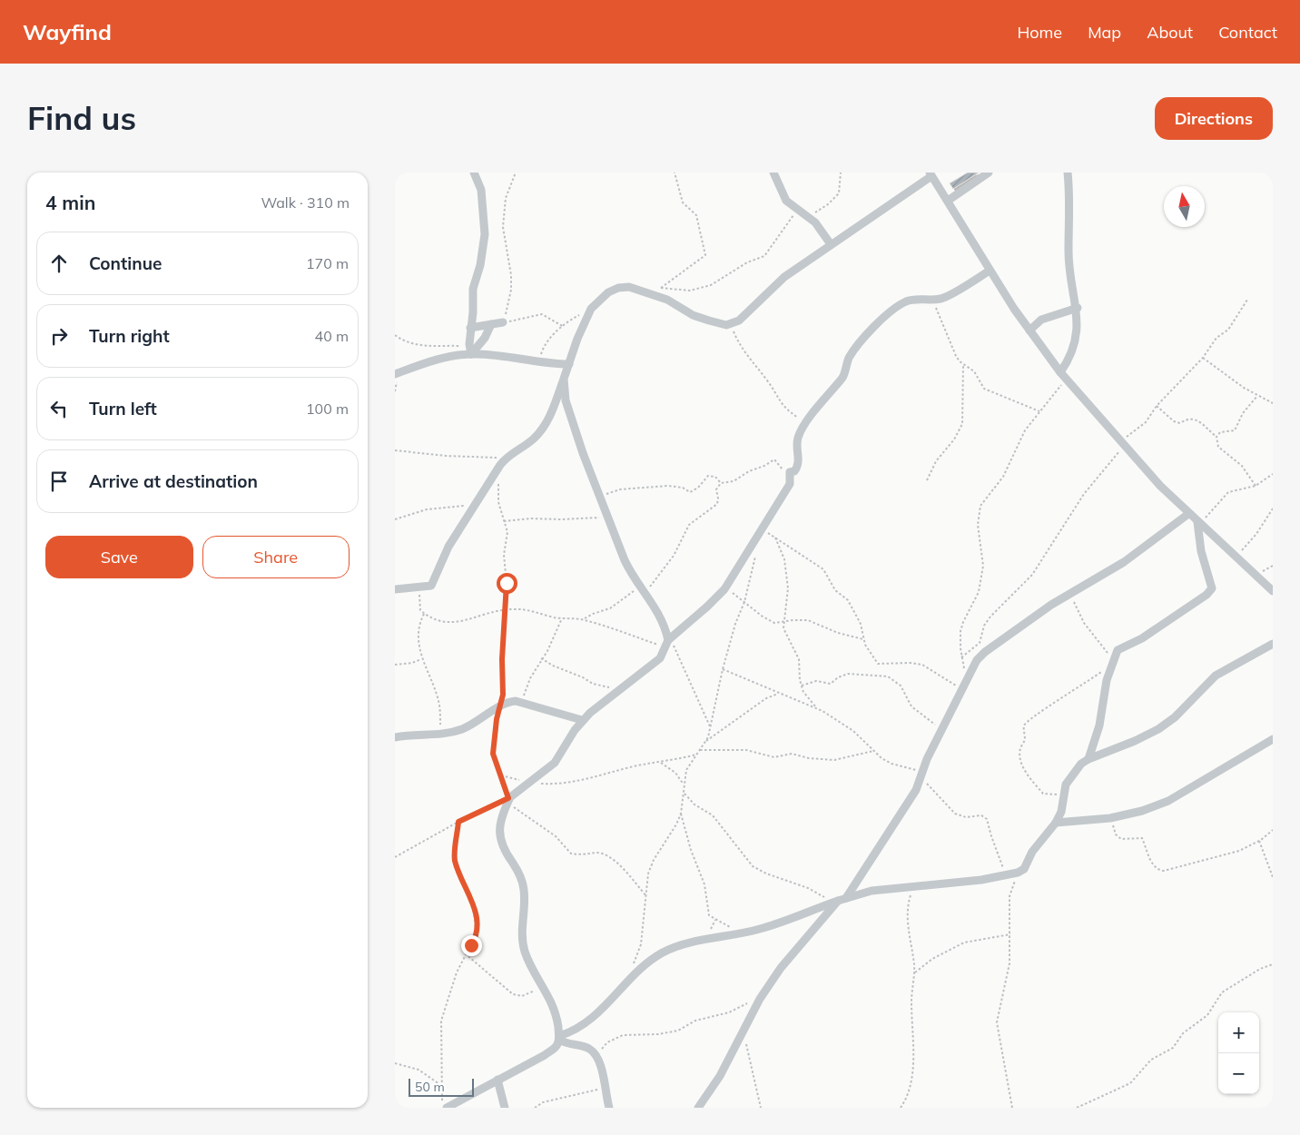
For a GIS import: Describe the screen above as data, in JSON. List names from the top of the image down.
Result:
{
  "scale_bar": "50 m",
  "north": "top",
  "page": {
    "header": "Wayfind",
    "nav": [
      "Home",
      "Map",
      "About",
      "Contact"
    ],
    "buttons": [
      "Directions",
      ["Save", "Share"]
    ],
    "title": "Find us",
    "heading": ["4 min", "Walk · 310 m"],
    "list": [
      ["Continue", "170 m"],
      ["Turn right", "40 m"],
      ["Turn left", "100 m"],
      "Arrive at destination"
    ],
    "map_buttons": ["+", "−"],
    "scale": "50 m"
  }
}
